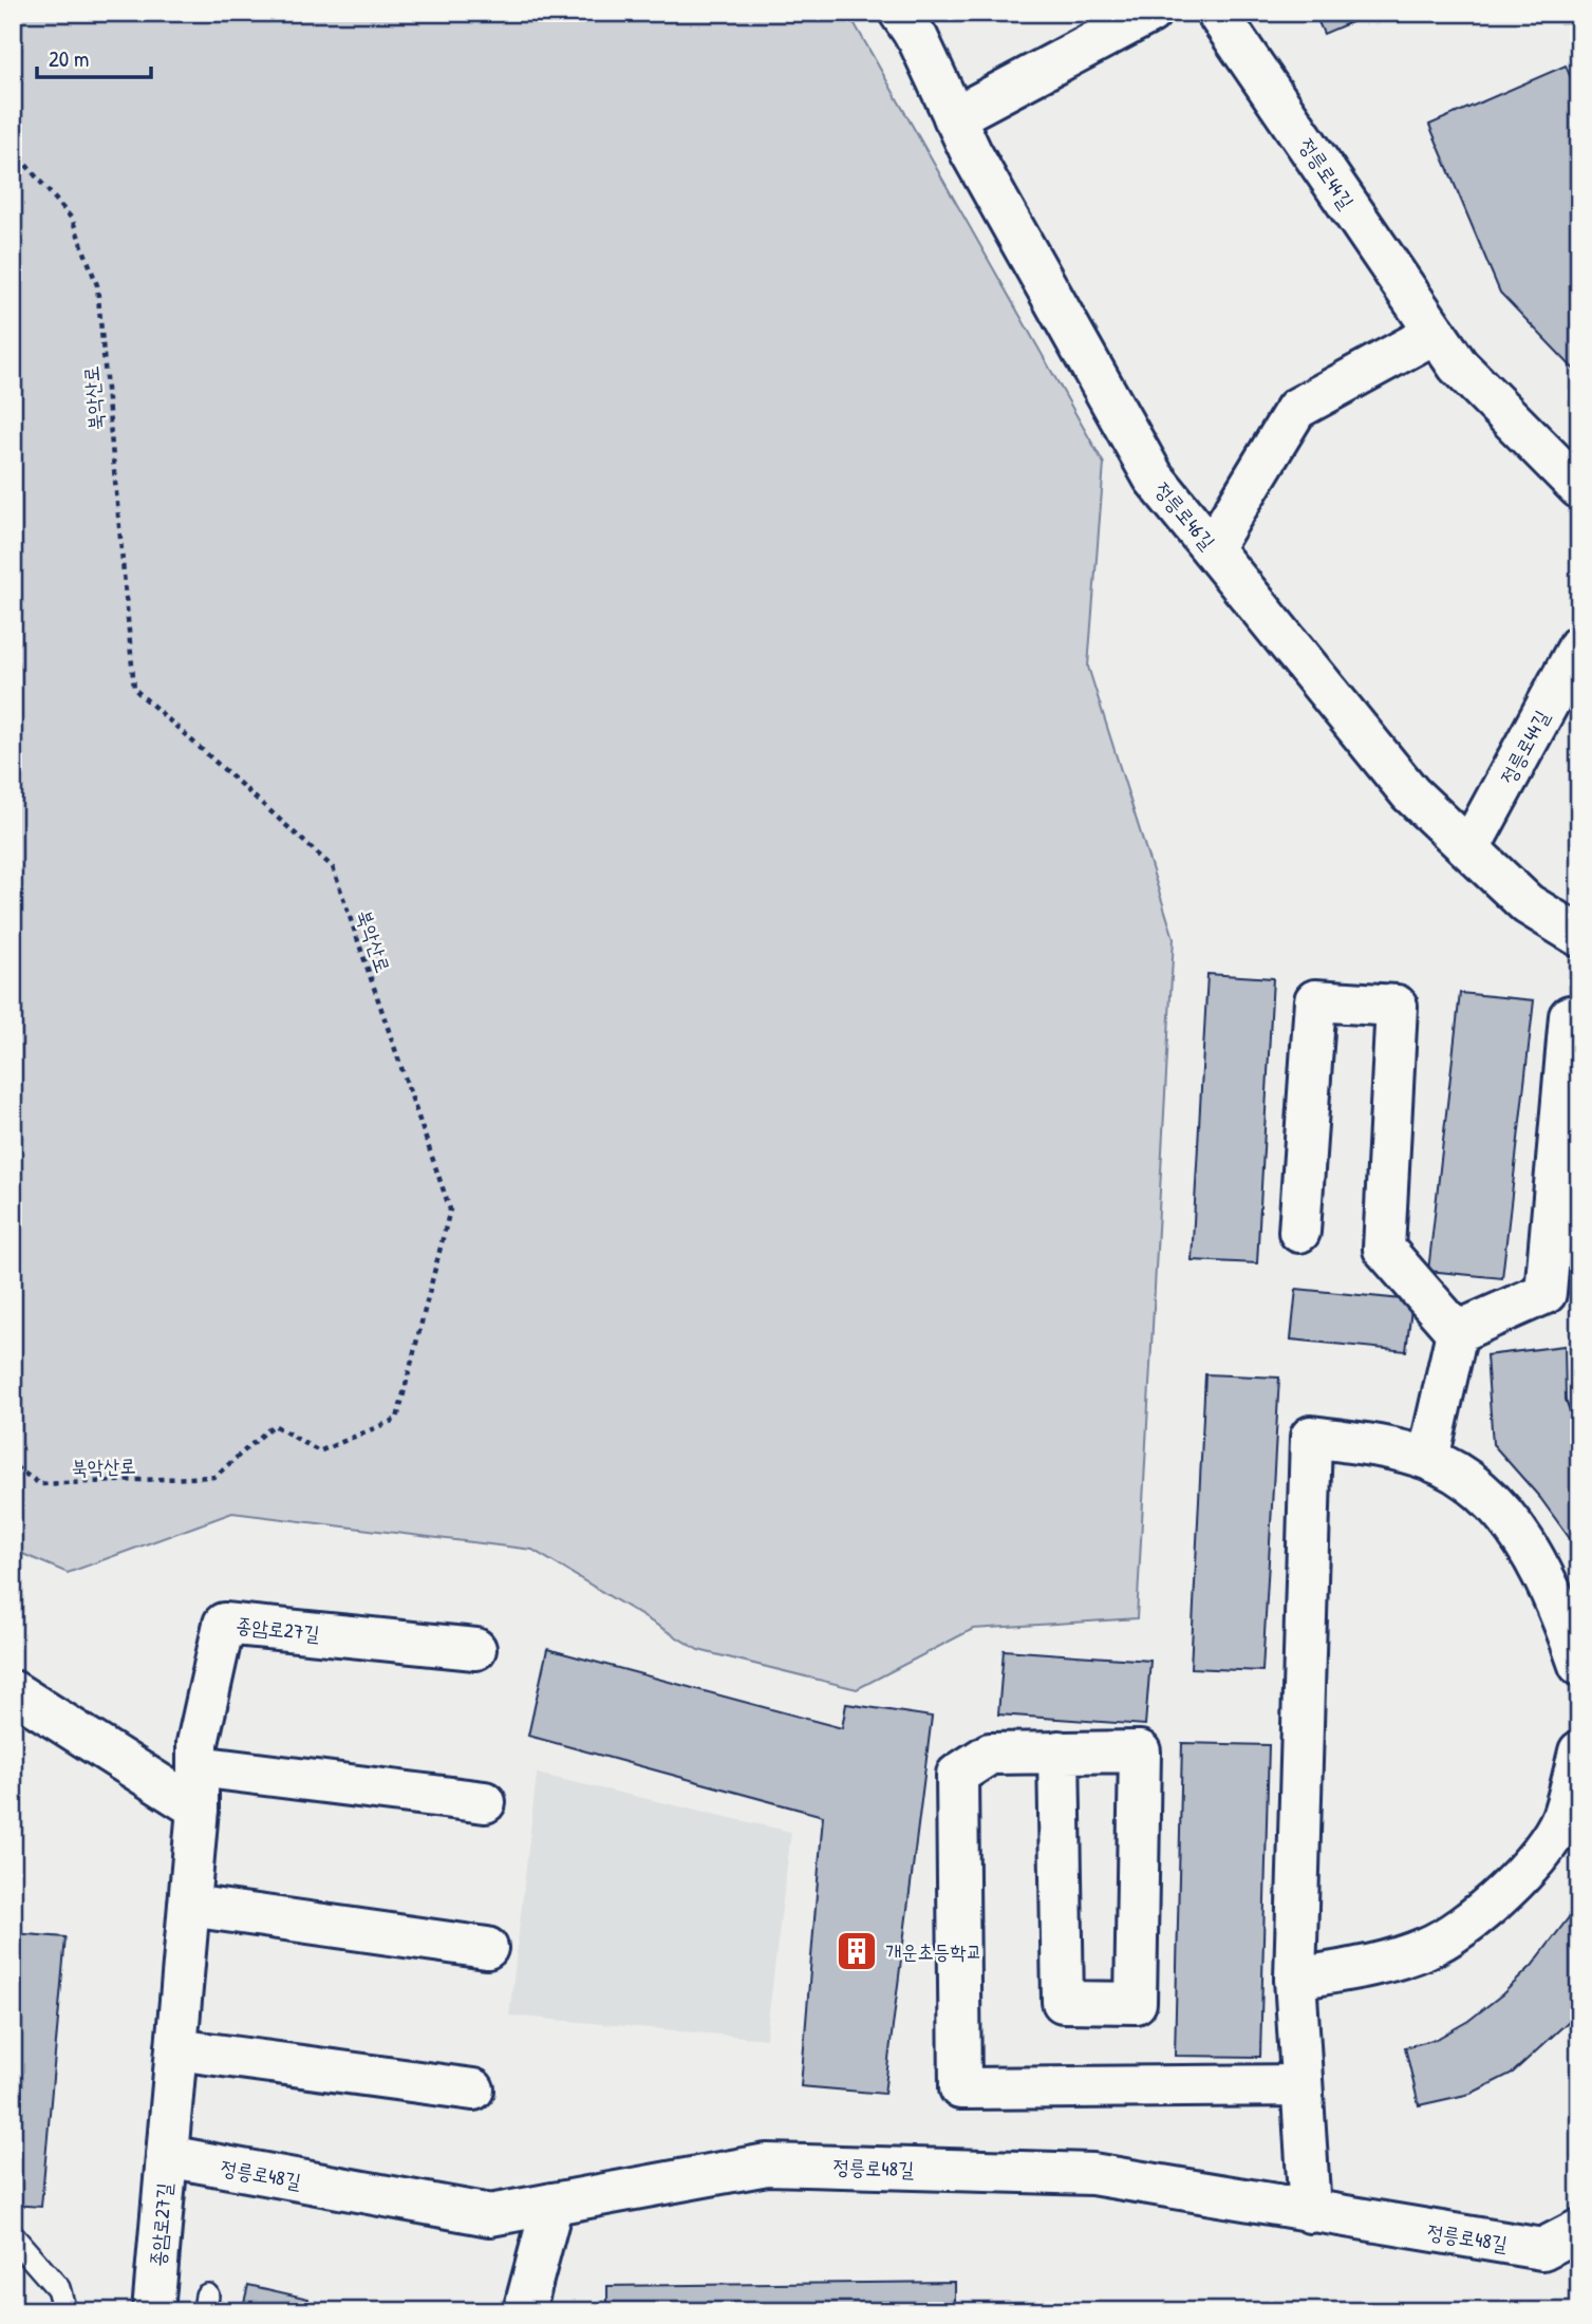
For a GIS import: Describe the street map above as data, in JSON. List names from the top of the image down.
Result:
{
  "streets": {
    "street": [
      "정릉로44길",
      "정릉로46길",
      "종암로27길",
      "정릉로48길"
    ],
    "path": ["북악산로"]
  },
  "crossings": [
    ["정릉로44길", "정릉로46길"],
    ["종암로27길", "정릉로48길"]
  ],
  "places": {
    "building": ["개운초등학교"]
  },
  "scale_bar": "20 m"
}
